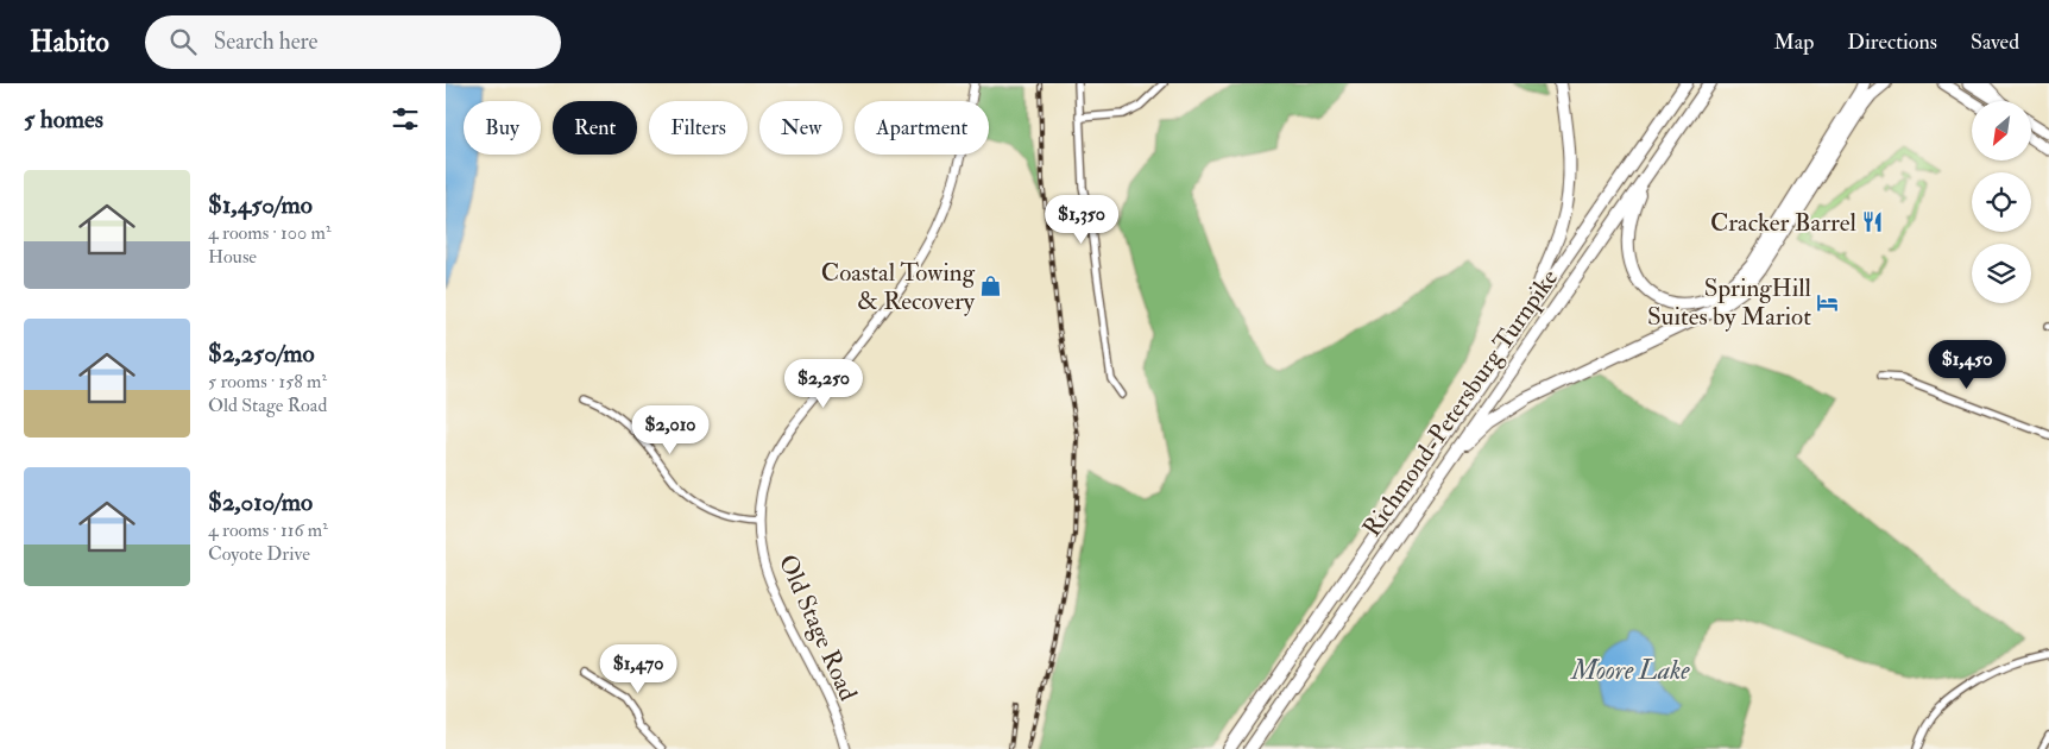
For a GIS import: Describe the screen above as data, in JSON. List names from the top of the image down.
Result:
{
  "streets": {
    "highway": ["Richmond-Petersburg Turnpike"],
    "street": ["Old Stage Road"]
  },
  "water": ["Moore Lake"],
  "places": {
    "restaurant": ["Cracker Barrel"],
    "shop": ["Coastal Towing & Recovery"],
    "hotel": ["SpringHill Suites by Mariot"]
  },
  "north": "bottom left",
  "page": {
    "header": "Habito",
    "search": "Search here",
    "nav": ["Map", "Directions", "Saved"],
    "heading": "5 homes",
    "chip": [
      "Buy",
      "Rent",
      "Filters",
      "New",
      "Apartment"
    ],
    "list": [
      {
        "name": "$1,450/mo",
        "note": "4 rooms · 100 m² · House"
      },
      {
        "name": "$2,250/mo",
        "note": "5 rooms · 158 m² · Old Stage Road"
      },
      {
        "name": "$2,010/mo",
        "note": "4 rooms · 116 m² · Coyote Drive"
      }
    ],
    "price": [
      "$1,350",
      "$1,450",
      "$2,250",
      "$2,010",
      "$1,470"
    ]
  }
}
